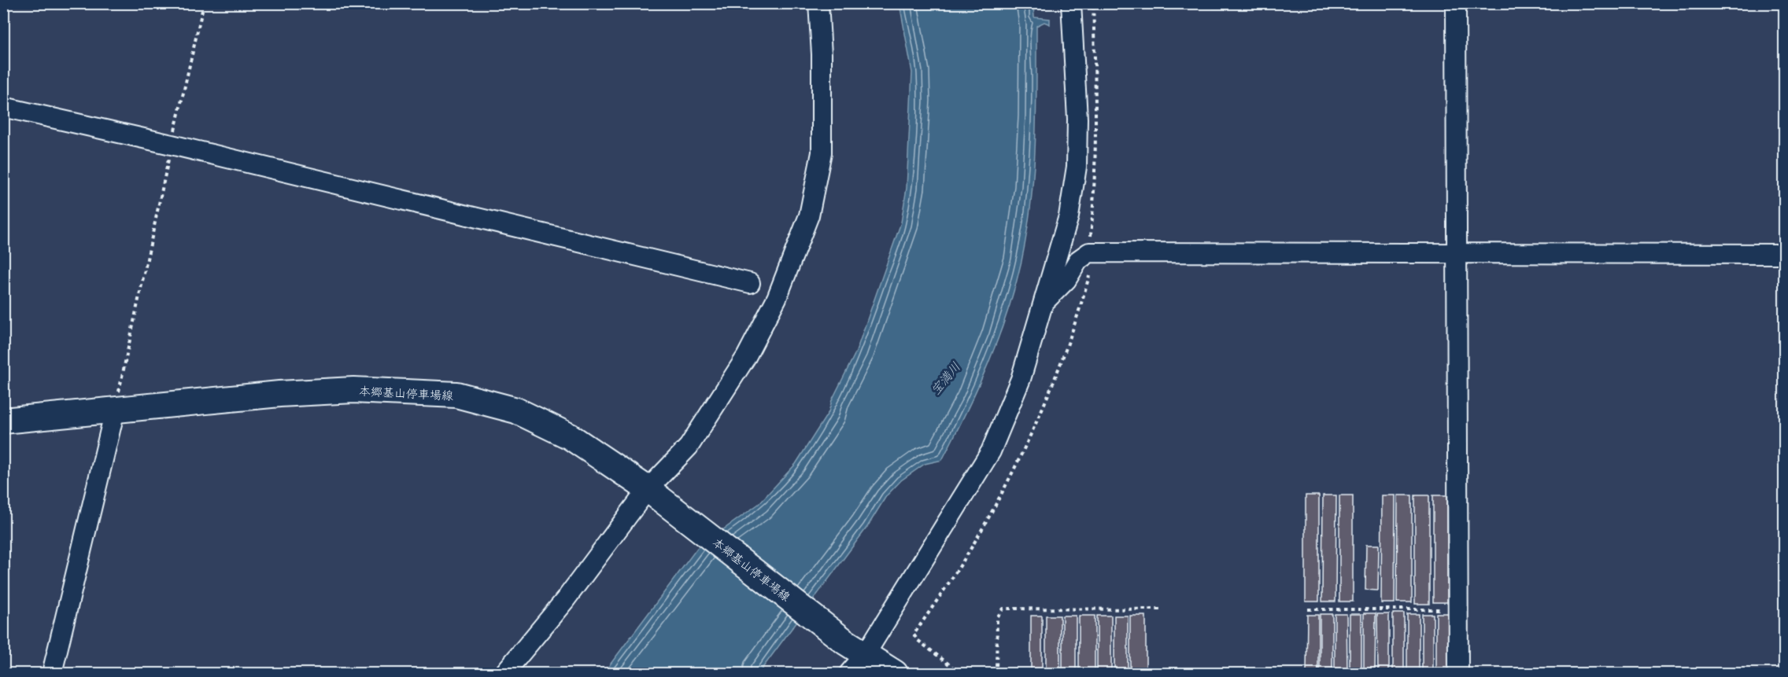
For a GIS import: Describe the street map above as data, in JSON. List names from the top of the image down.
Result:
{
  "streets": {
    "main road": ["本郷基山停車場線"]
  },
  "water": ["宝満川"]
}
